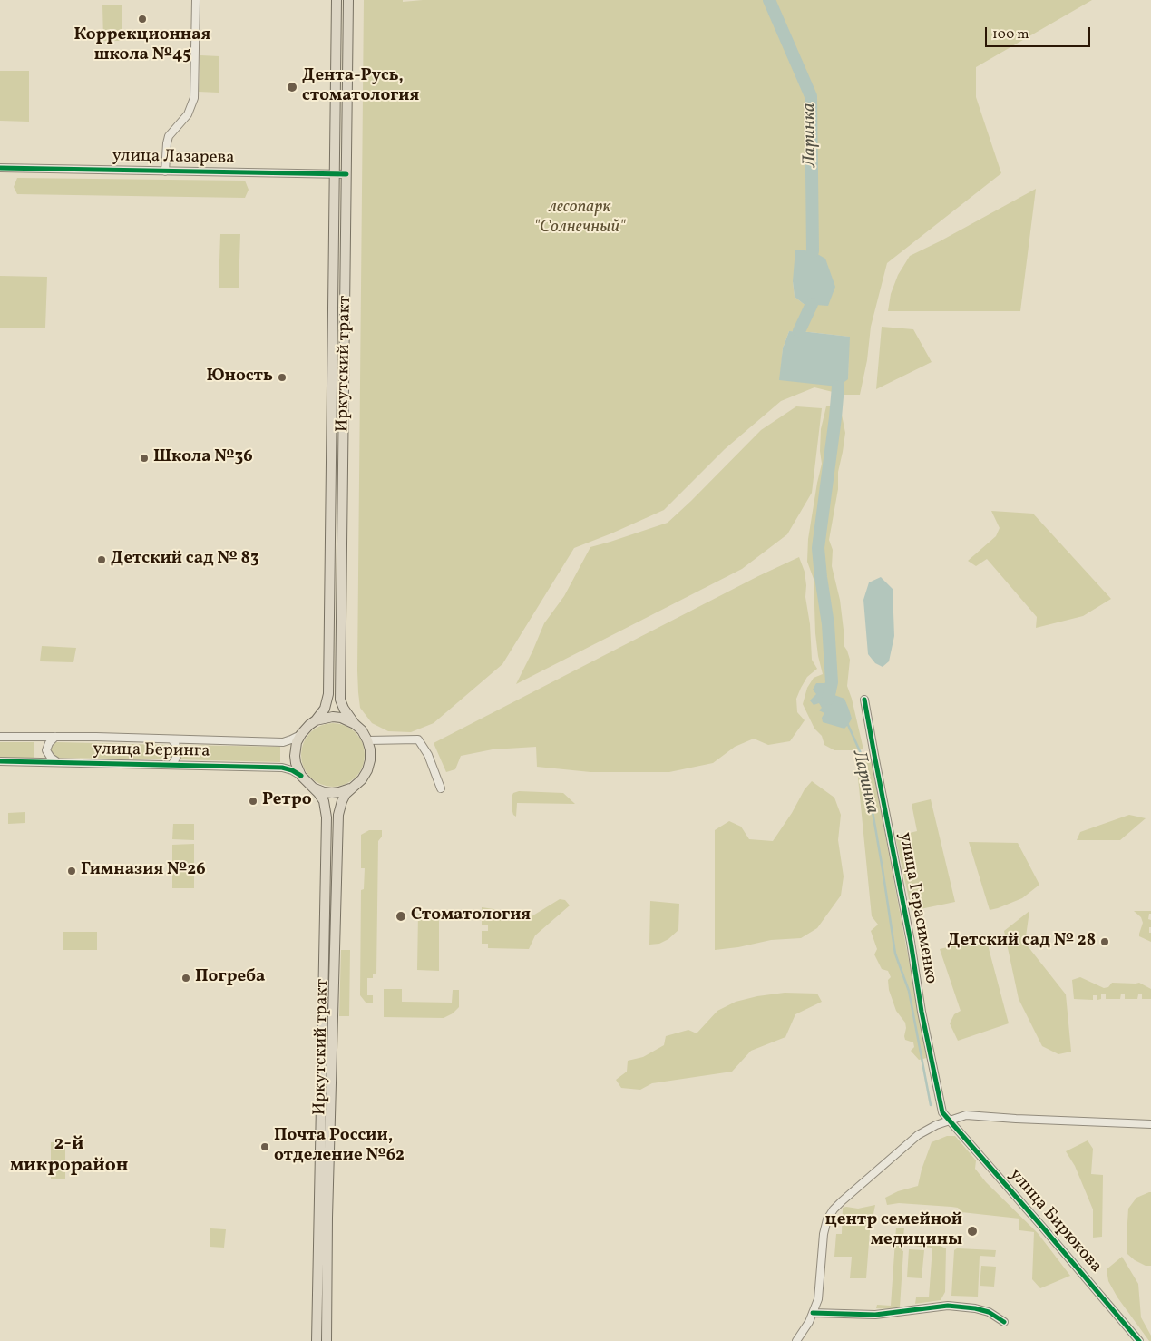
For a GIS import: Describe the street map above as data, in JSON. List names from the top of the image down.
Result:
{
  "streets": {
    "main road": ["Иркутский тракт"],
    "street": [
      "улица Лазарева",
      "улица Беринга",
      "улица Герасименко",
      "улица Бирюкова"
    ]
  },
  "crossings": [
    ["улица Лазарева", "Иркутский тракт"],
    ["Иркутский тракт", "улица Беринга"],
    ["улица Герасименко", "улица Бирюкова"]
  ],
  "districts": ["2-й микрорайон"],
  "water": ["Ларинка"],
  "parks": ["лесопарк \"Солнечный\""],
  "places": [
    "Коррекционная школа №45",
    "Дента-Русь, стоматология",
    "Юность",
    "Школа №36",
    "Детский сад № 83",
    "Ретро",
    "Гимназия №26",
    "Стоматология",
    "Детский сад № 28",
    "Погреба",
    "Почта России, отделение №62",
    "центр семейной медицины"
  ],
  "scale_bar": "100 m"
}
